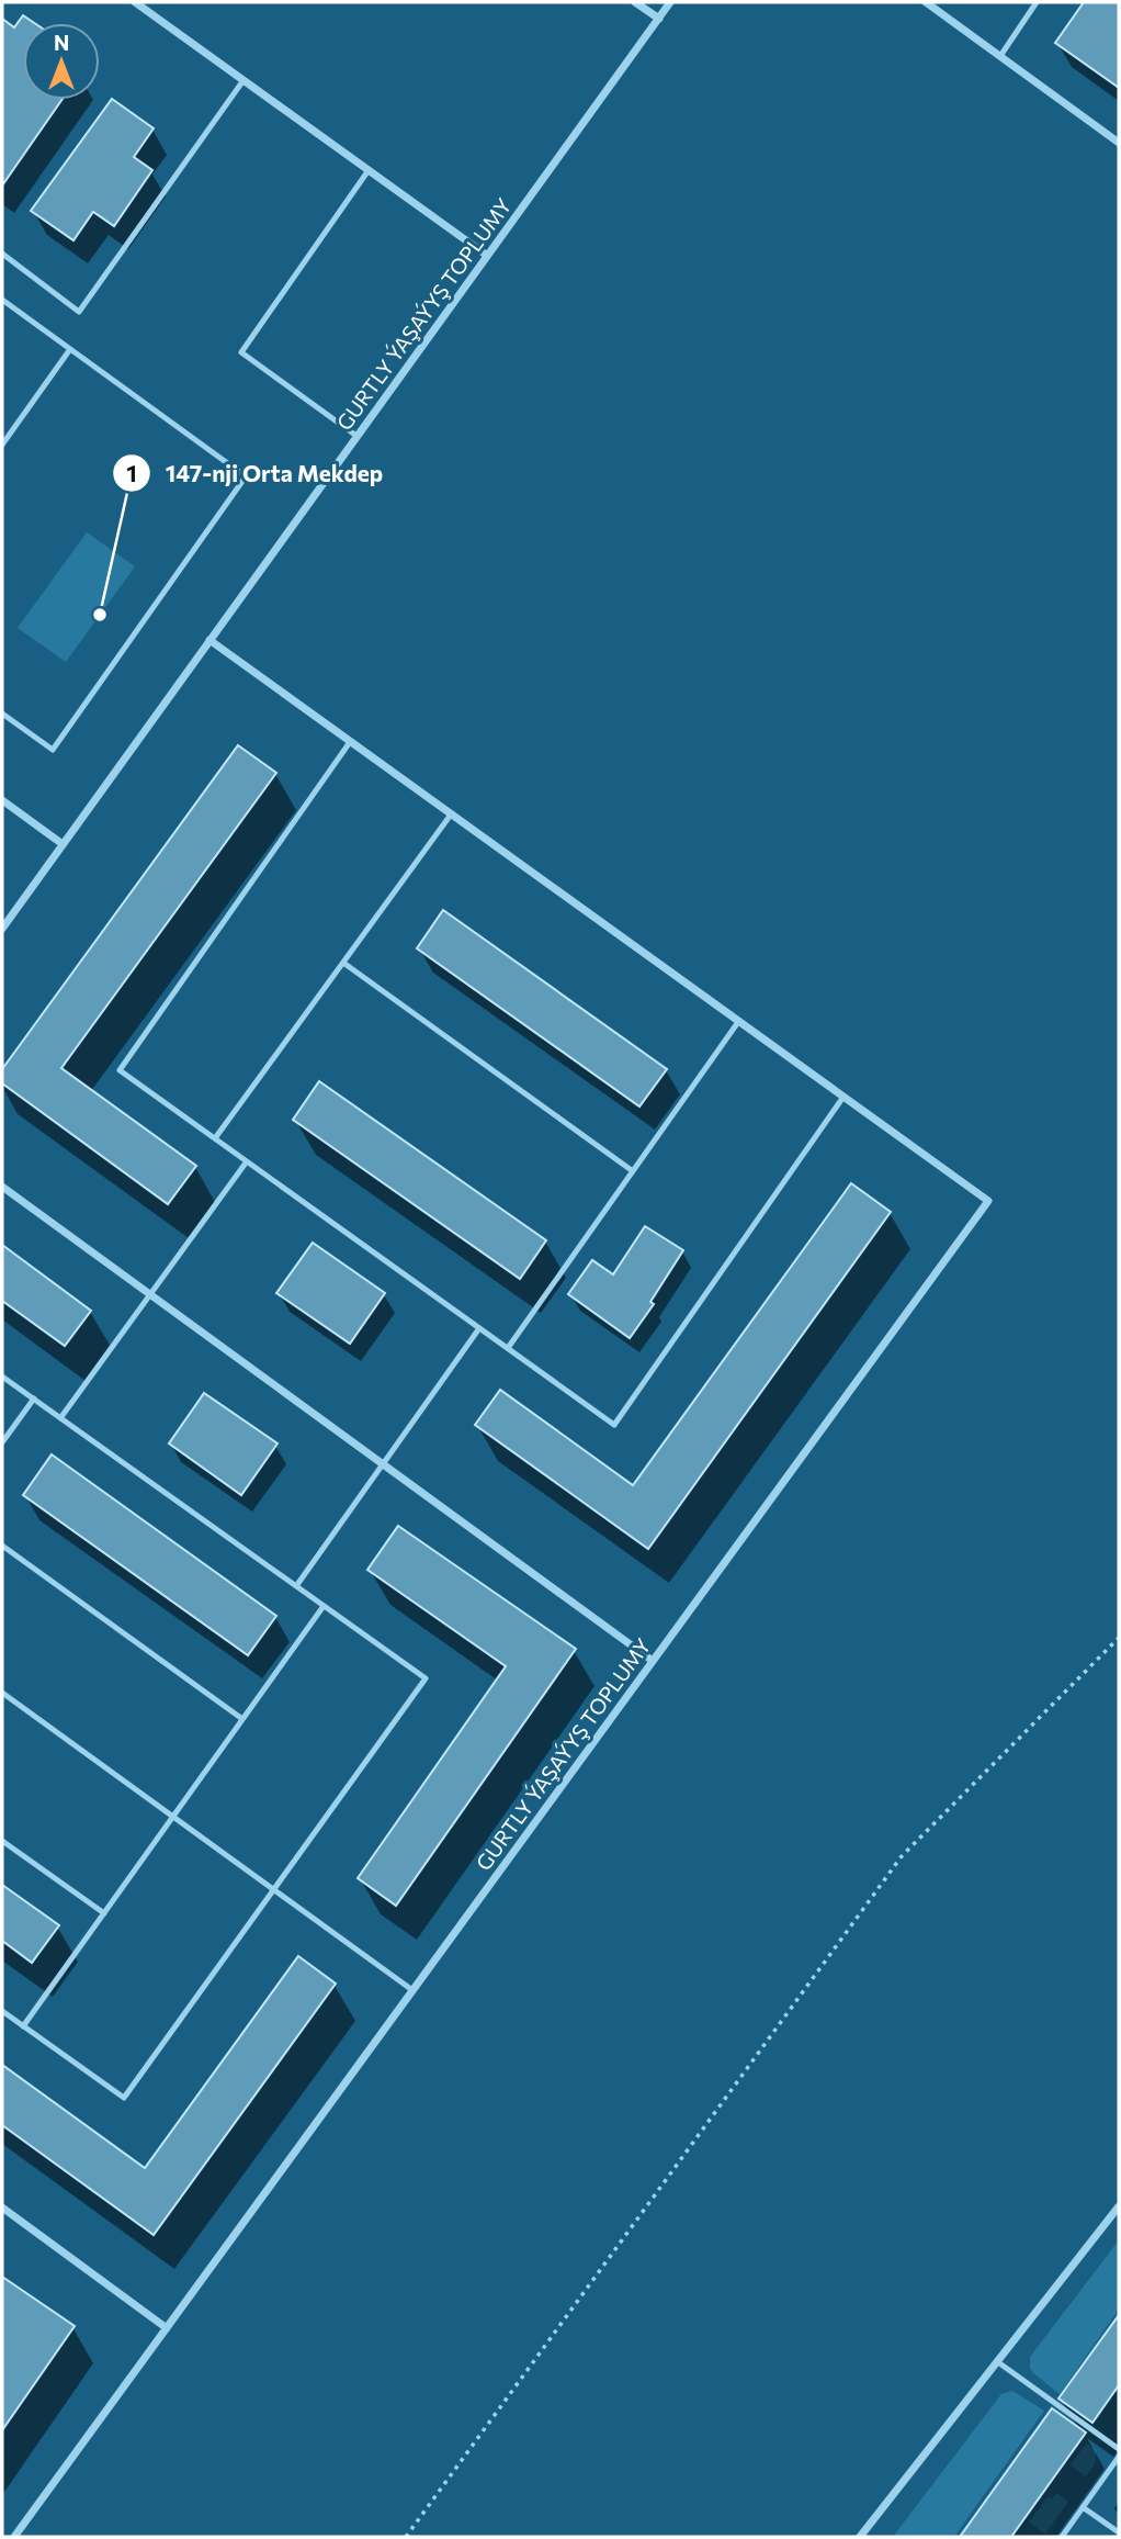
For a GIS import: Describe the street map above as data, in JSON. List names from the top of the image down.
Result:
{
  "streets": {
    "street": ["GURTLY ÝAŞAÝYŞ TOPLUMY"]
  },
  "places": ["147-nji Orta Mekdep"],
  "north": "top"
}
